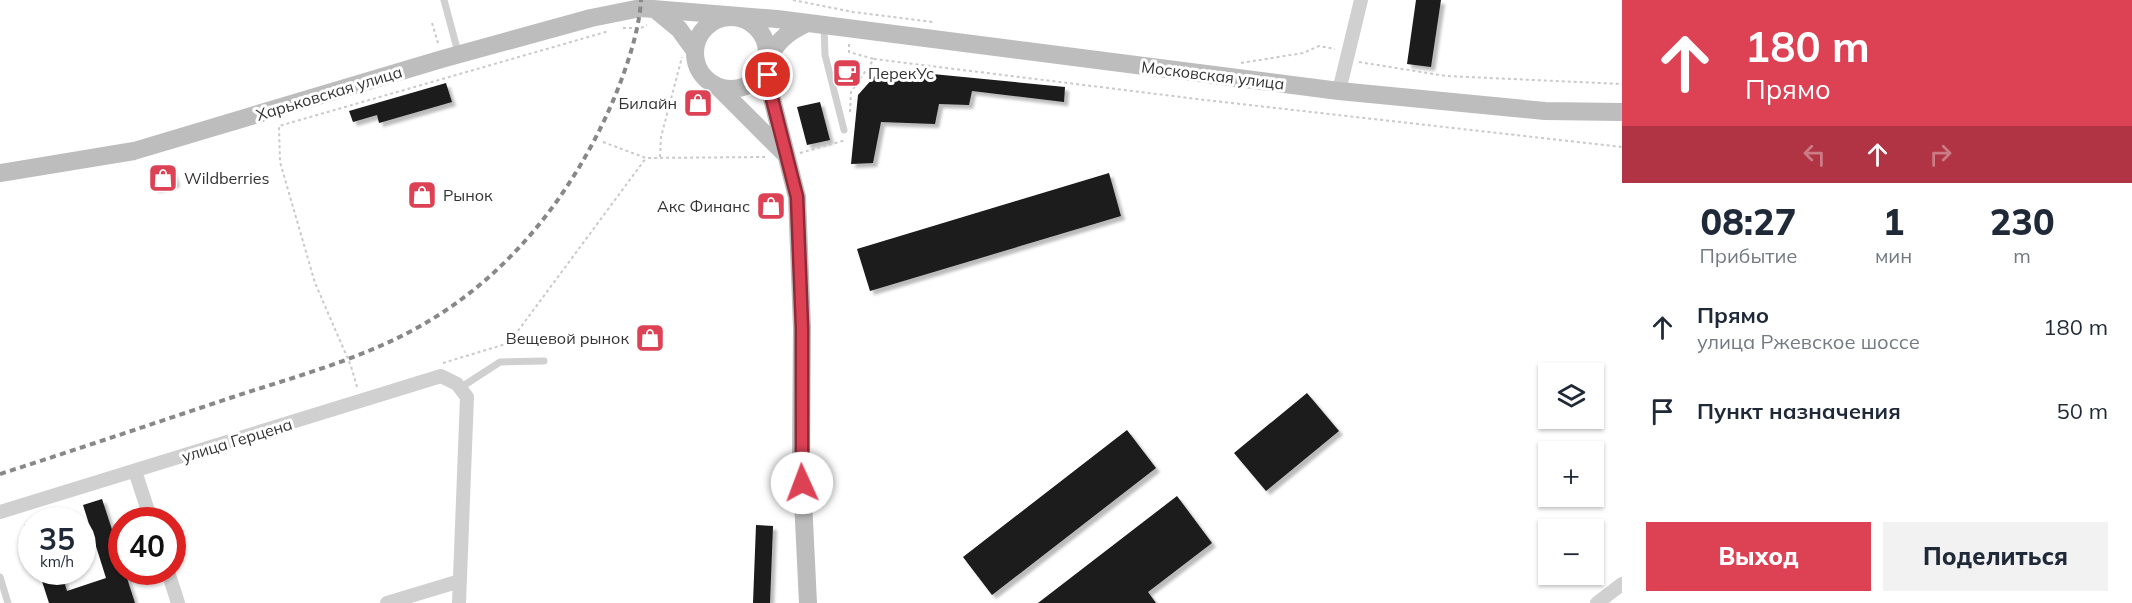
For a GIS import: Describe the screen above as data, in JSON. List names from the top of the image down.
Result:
{
  "streets": {
    "main road": ["Московская улица", "Харьковская улица"],
    "street": ["улица Герцена"]
  },
  "crossings": [
    ["Московская улица", "Харьковская улица"]
  ],
  "places": {
    "cafe": ["ПерекУс"],
    "shop": [
      "Билайн",
      "Wildberries",
      "Рынок",
      "Акс Финанс",
      "Вещевой рынок"
    ]
  },
  "page": {
    "turn": ["180 m", "Прямо"],
    "eta": [
      "08:27",
      "Прибытие",
      "1",
      "мин",
      "230",
      "m"
    ],
    "list": [
      {
        "name": "Прямо",
        "note": "улица Ржевское шоссе",
        "value": "180 m"
      },
      {
        "name": "Пункт назначения",
        "value": "50 m"
      }
    ],
    "map_buttons": ["+", "−"],
    "speed": "35 km/h",
    "limit": "40",
    "buttons": ["Выход", "Поделиться"]
  }
}
